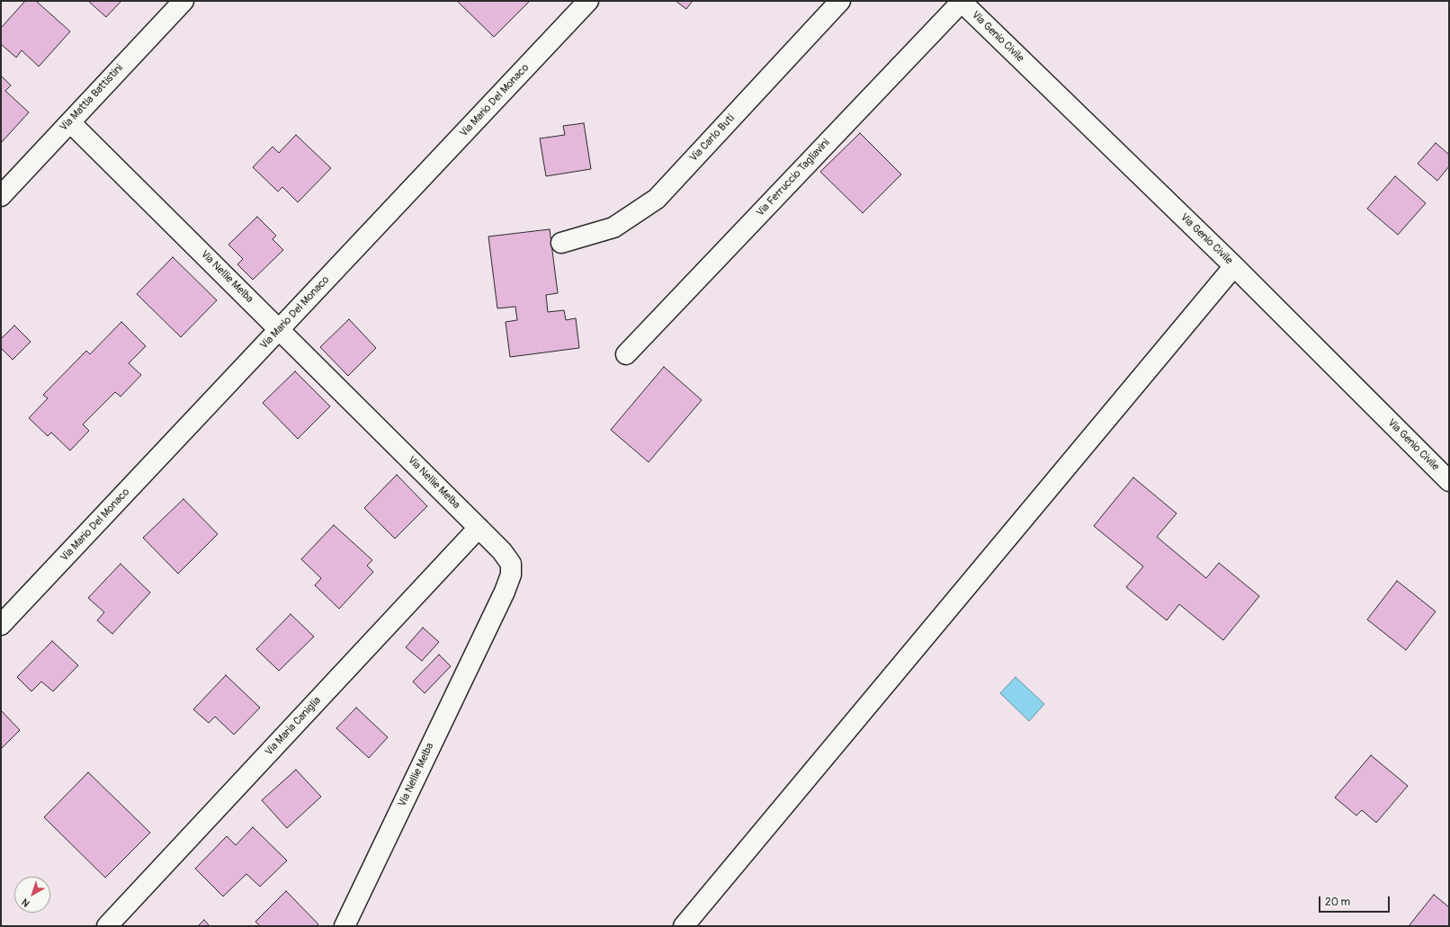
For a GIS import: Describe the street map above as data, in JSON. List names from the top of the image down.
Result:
{
  "streets": {
    "street": [
      "Via Genio Civile",
      "Via Mattia Battistini",
      "Via Mario Del Monaco",
      "Via Carlo Buti",
      "Via Ferruccio Tagliavini",
      "Via Nellie Melba",
      "Via Maria Caniglia"
    ]
  },
  "crossings": [
    ["Via Genio Civile", "Via Ferruccio Tagliavini"],
    ["Via Mattia Battistini", "Via Nellie Melba"],
    ["Via Mario Del Monaco", "Via Nellie Melba"],
    ["Via Nellie Melba", "Via Maria Caniglia"]
  ],
  "scale_bar": "20 m",
  "north": "bottom left"
}
